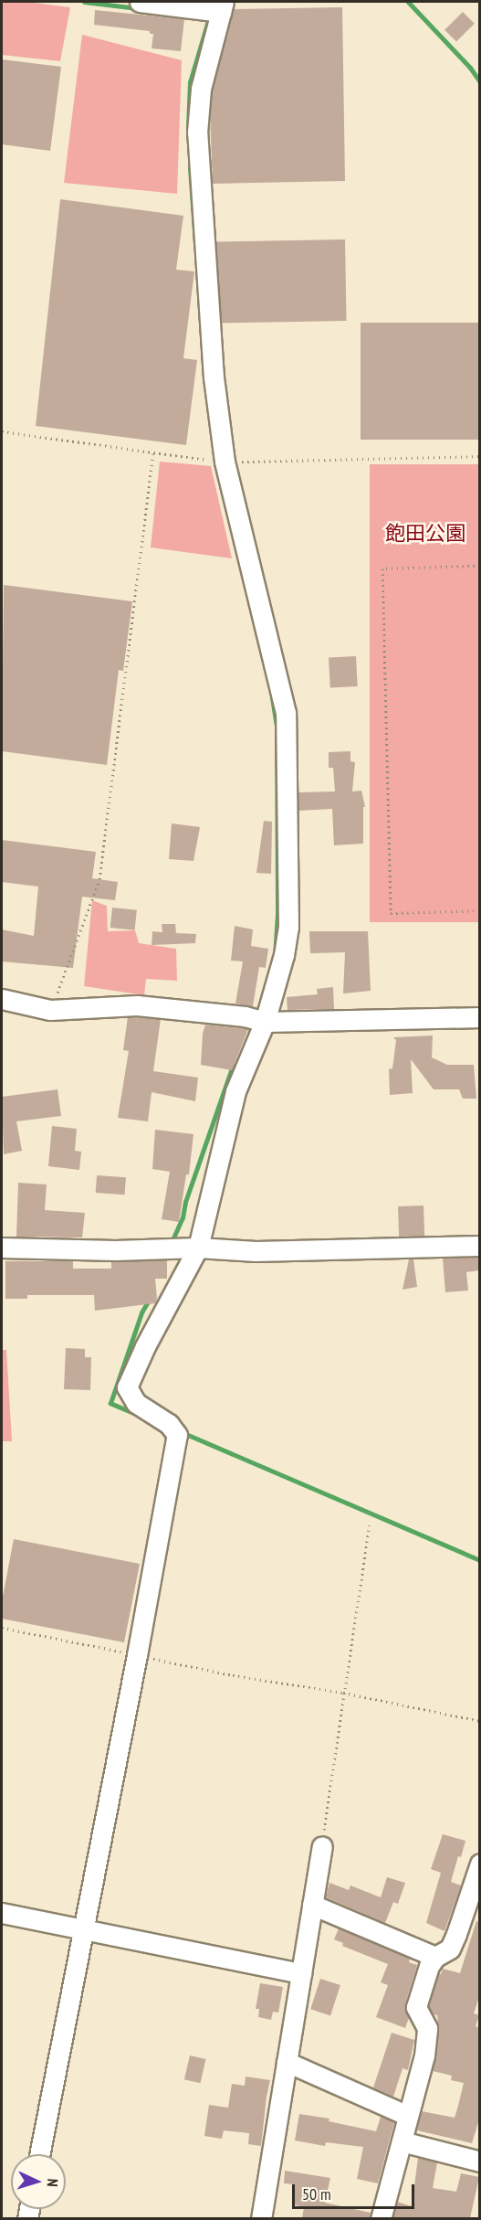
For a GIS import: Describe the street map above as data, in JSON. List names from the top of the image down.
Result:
{
  "parks": ["飽田公園"],
  "scale_bar": "50 m",
  "north": "right"
}
